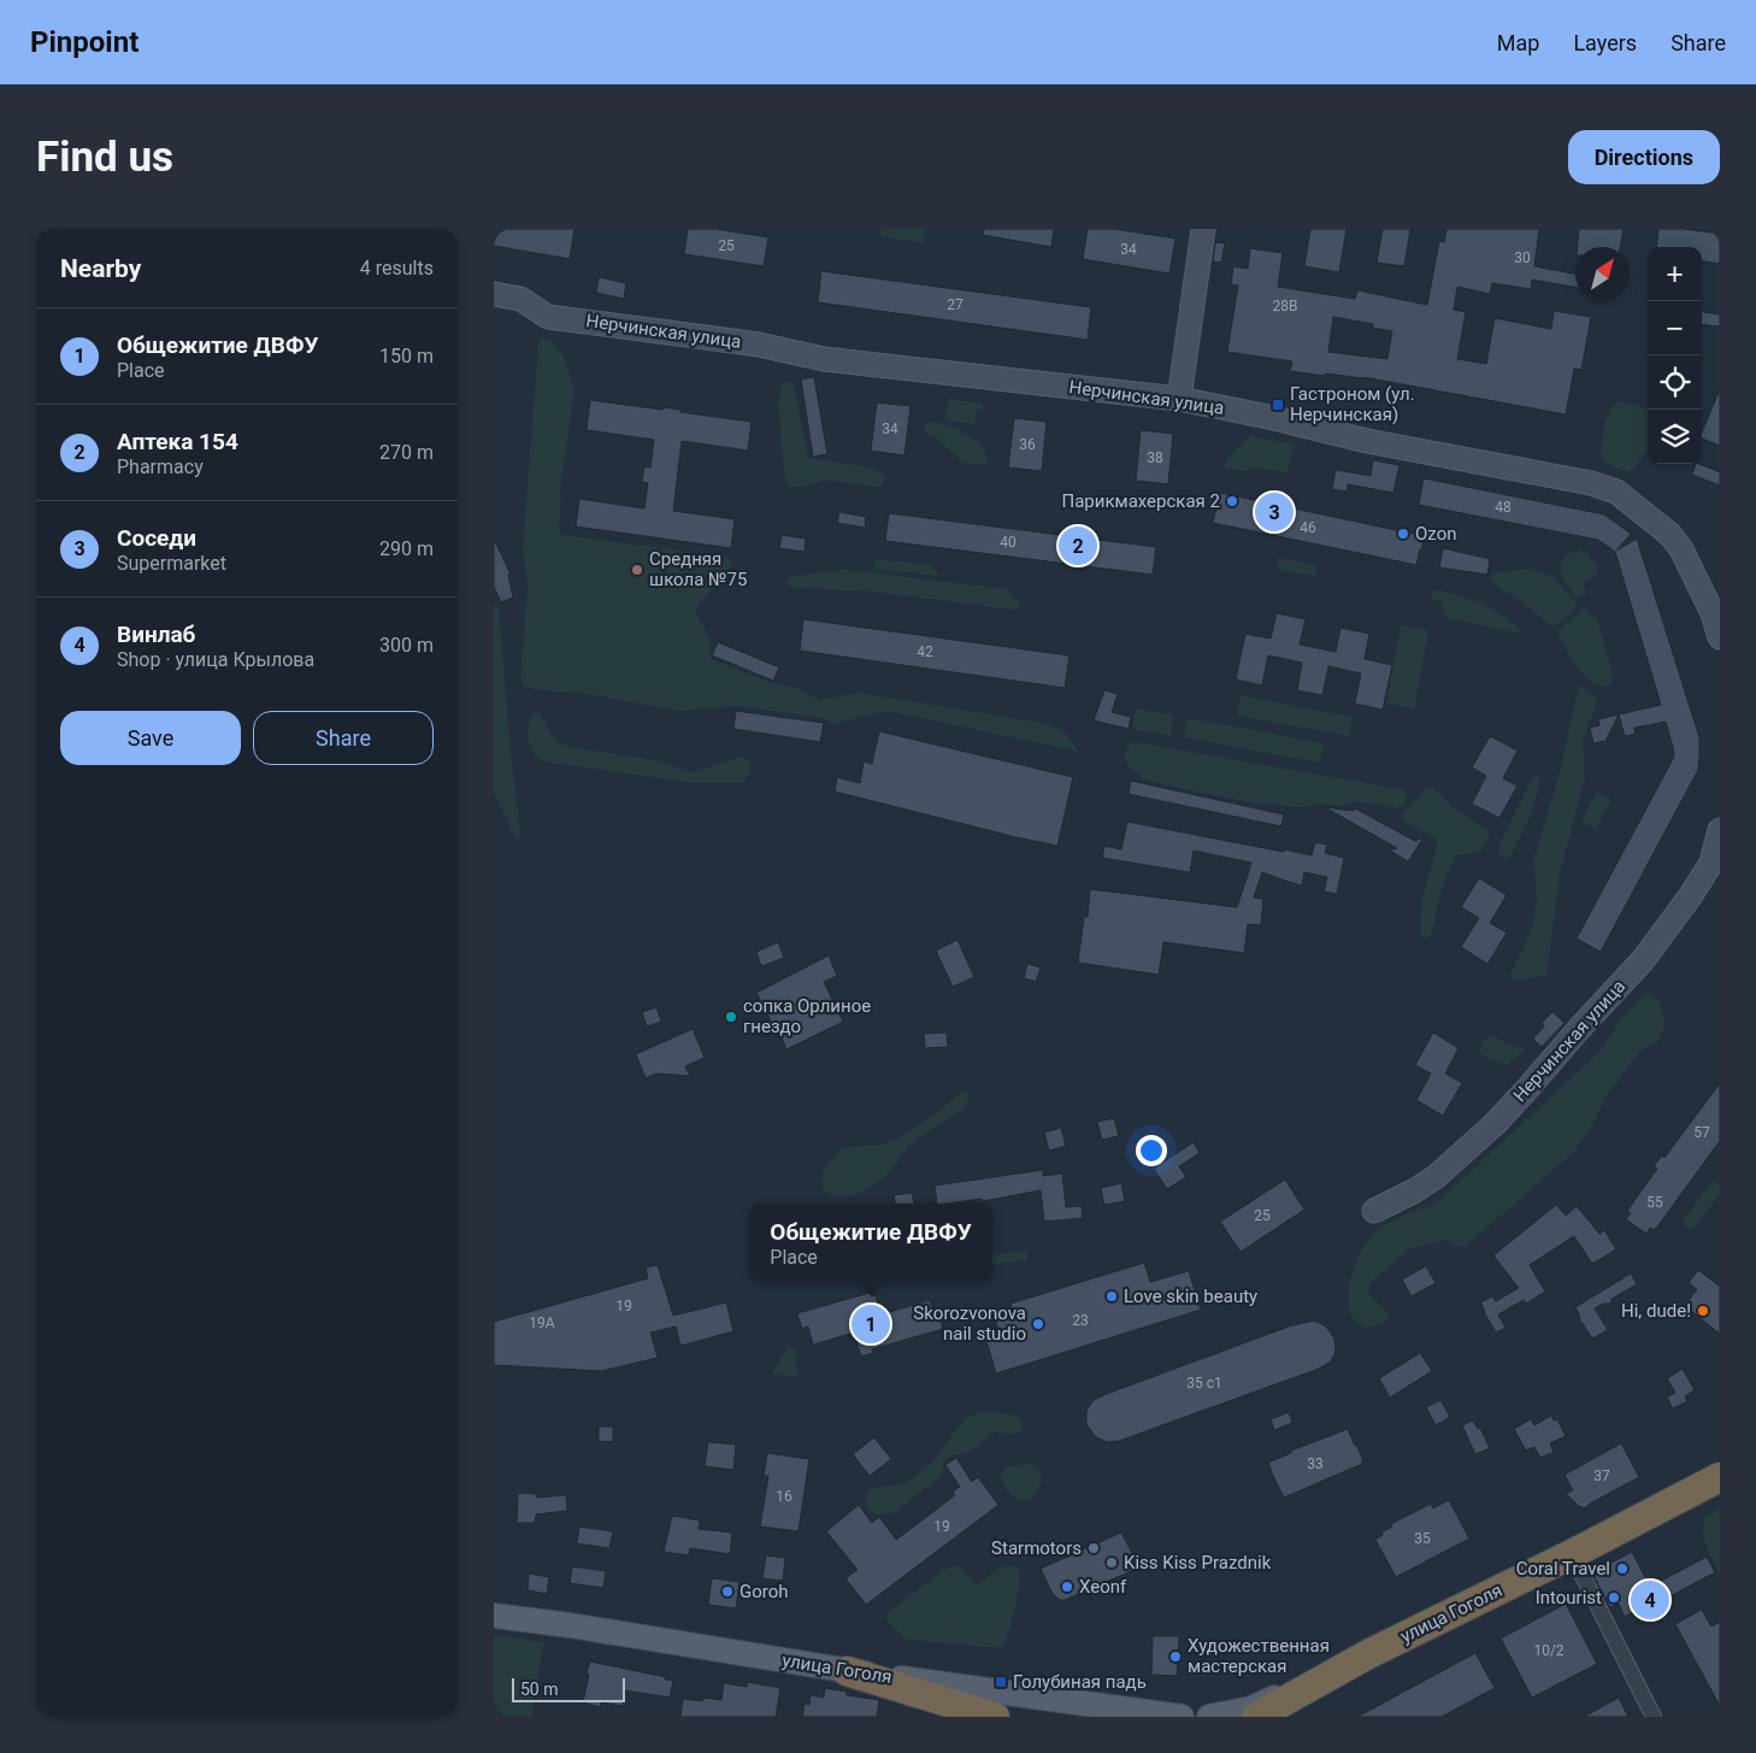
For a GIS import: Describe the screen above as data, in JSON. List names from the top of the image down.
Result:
{
  "streets": {
    "highway": ["улица Гоголя"],
    "street": ["Нерчинская улица"]
  },
  "places": {
    "transit": ["Гастроном (ул. Нерчинская)", "Голубиная падь"],
    "other": [
      "Парикмахерская 2",
      "Ozon",
      "Средняя школа №75",
      "сопка Орлиное гнездо",
      "Love skin beauty",
      "Hi, dude!",
      "Skorozvonova nail studio",
      "Starmotors",
      "Kiss Kiss Prazdnik",
      "Coral Travel",
      "Xeonf",
      "Goroh",
      "Intourist",
      "Художественная мастерская"
    ]
  },
  "house_numbers": [
    "25",
    "34",
    "30",
    "27",
    "28В",
    "34",
    "36",
    "38",
    "48",
    "46",
    "40",
    "42",
    "57",
    "55",
    "25",
    "19",
    "23",
    "19А",
    "35 с1",
    "33",
    "37",
    "16",
    "19",
    "35",
    "10/2"
  ],
  "scale_bar": "50 m",
  "north": "top right",
  "page": {
    "header": "Pinpoint",
    "nav": ["Map", "Layers", "Share"],
    "buttons": [
      "Directions",
      ["Save", "Share"]
    ],
    "title": "Find us",
    "heading": ["Nearby", "4 results"],
    "map_buttons": ["+", "−"],
    "list": [
      {
        "mark": "1",
        "name": "Общежитие ДВФУ",
        "note": "Place",
        "value": "150 m"
      },
      {
        "mark": "2",
        "name": "Аптека 154",
        "note": "Pharmacy",
        "value": "270 m"
      },
      {
        "mark": "3",
        "name": "Соседи",
        "note": "Supermarket",
        "value": "290 m"
      },
      {
        "mark": "4",
        "name": "Винлаб",
        "note": "Shop · улица Крылова",
        "value": "300 m"
      }
    ],
    "pins": [
      "3",
      "2",
      "1",
      "4"
    ],
    "popup": ["Общежитие ДВФУ", "Place"],
    "scale": "50 m"
  }
}
